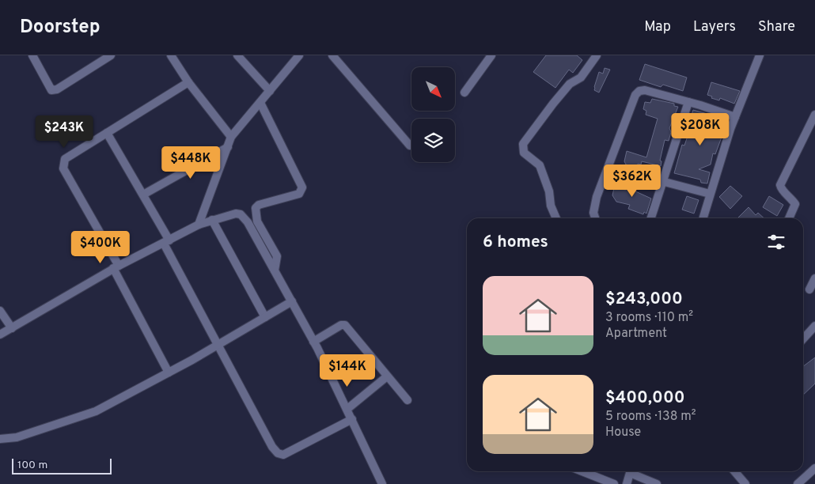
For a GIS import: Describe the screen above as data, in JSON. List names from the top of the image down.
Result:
{
  "scale_bar": "100 m",
  "north": "bottom right",
  "page": {
    "header": "Doorstep",
    "nav": ["Map", "Layers", "Share"],
    "price": [
      "$208K",
      "$243K",
      "$448K",
      "$362K",
      "$400K",
      "$144K"
    ],
    "heading": "6 homes",
    "list": [
      {
        "name": "$243,000",
        "note": "3 rooms · 110 m² · Apartment"
      },
      {
        "name": "$400,000",
        "note": "5 rooms · 138 m² · House"
      }
    ],
    "scale": "100 m"
  }
}
